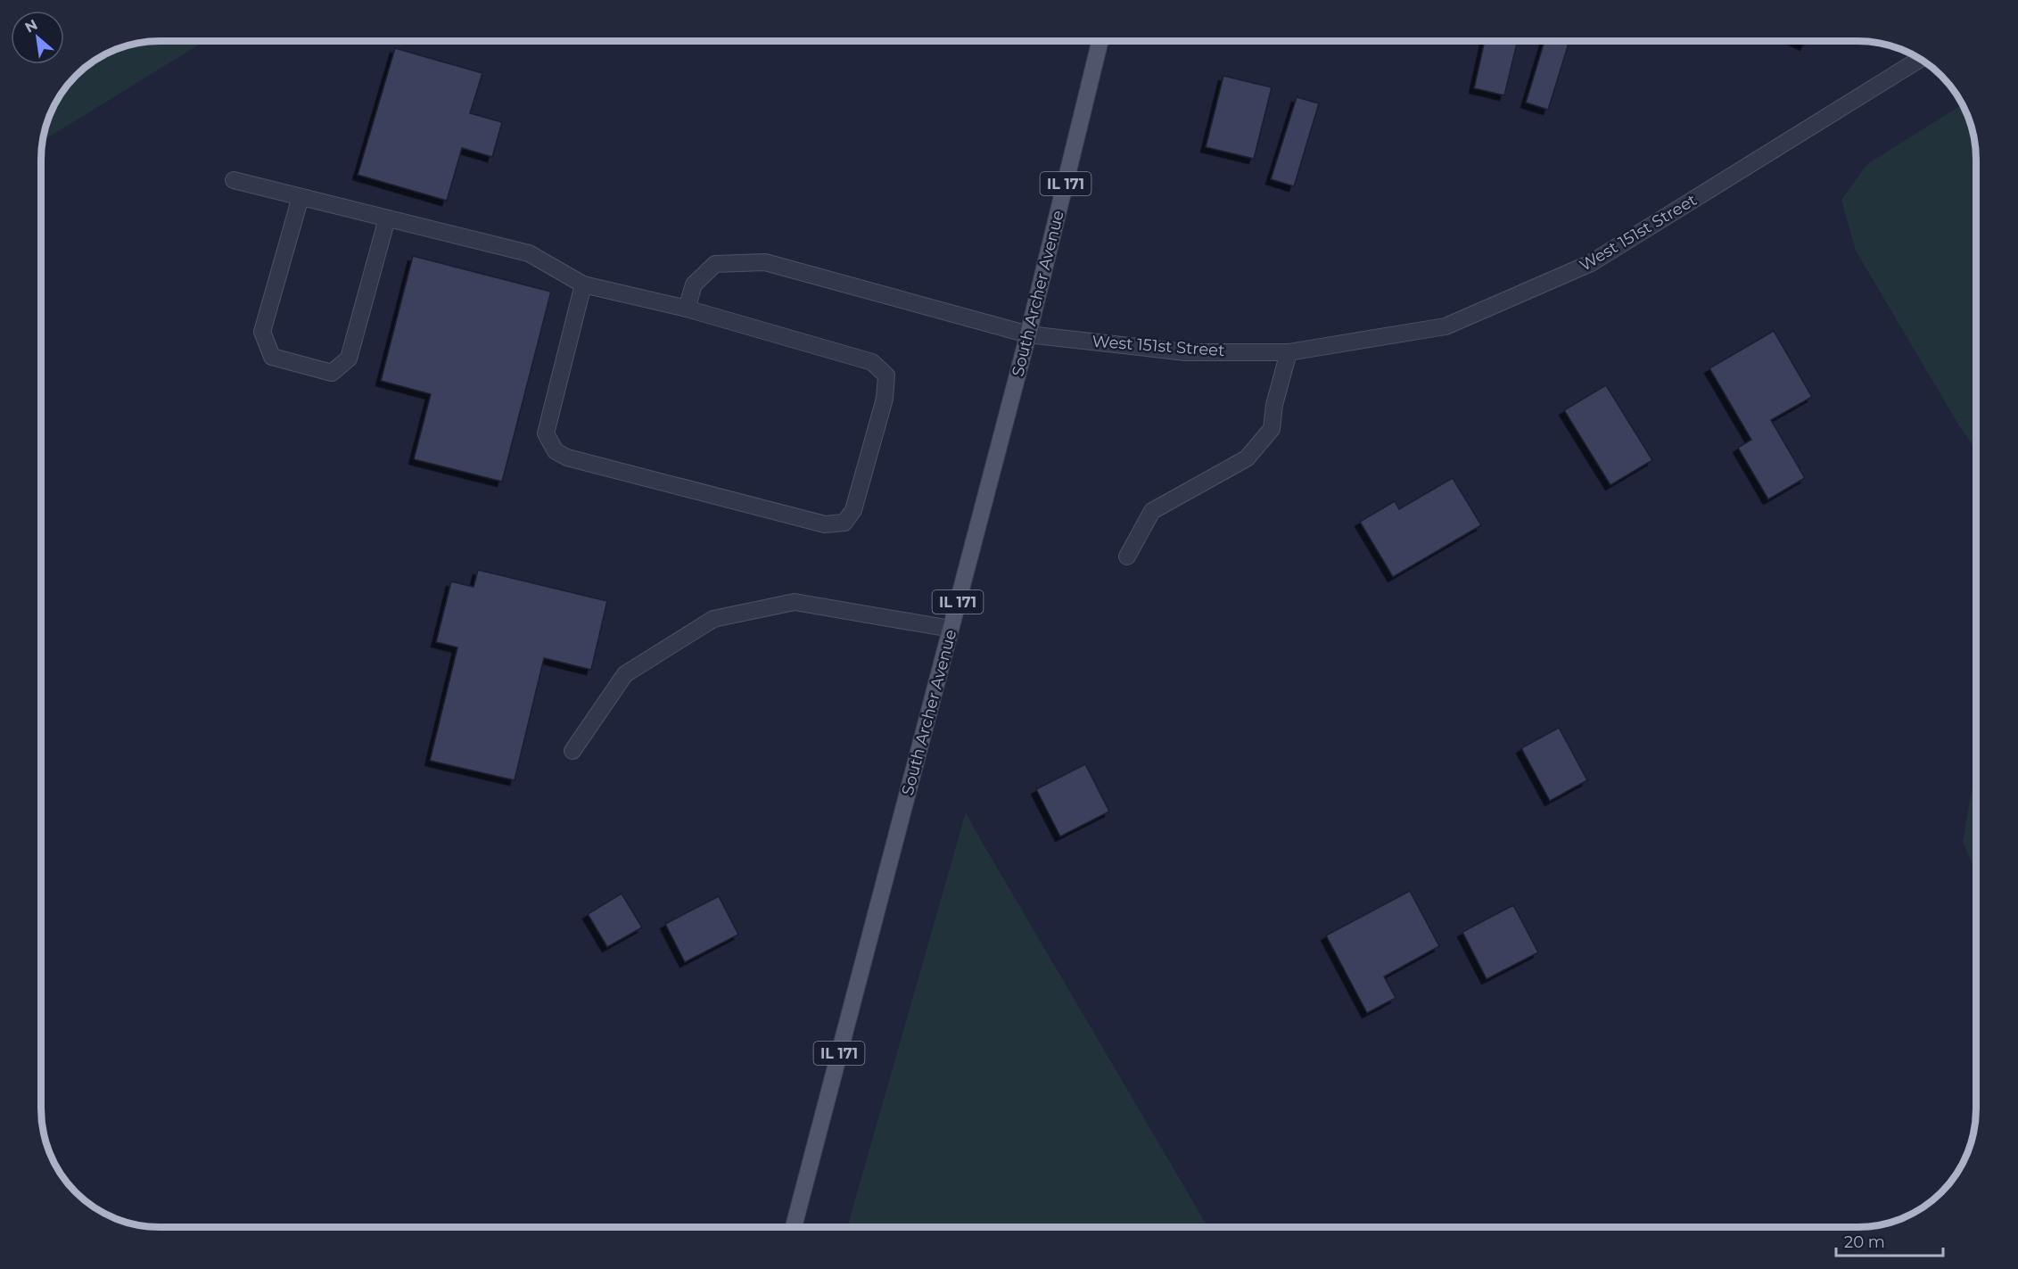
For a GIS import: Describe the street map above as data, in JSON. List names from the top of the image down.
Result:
{
  "streets": {
    "main road": ["IL 171", "South Archer Avenue"],
    "street": ["West 151st Street"]
  },
  "crossings": [
    ["West 151st Street", "South Archer Avenue"]
  ],
  "scale_bar": "20 m",
  "north": "top left"
}
